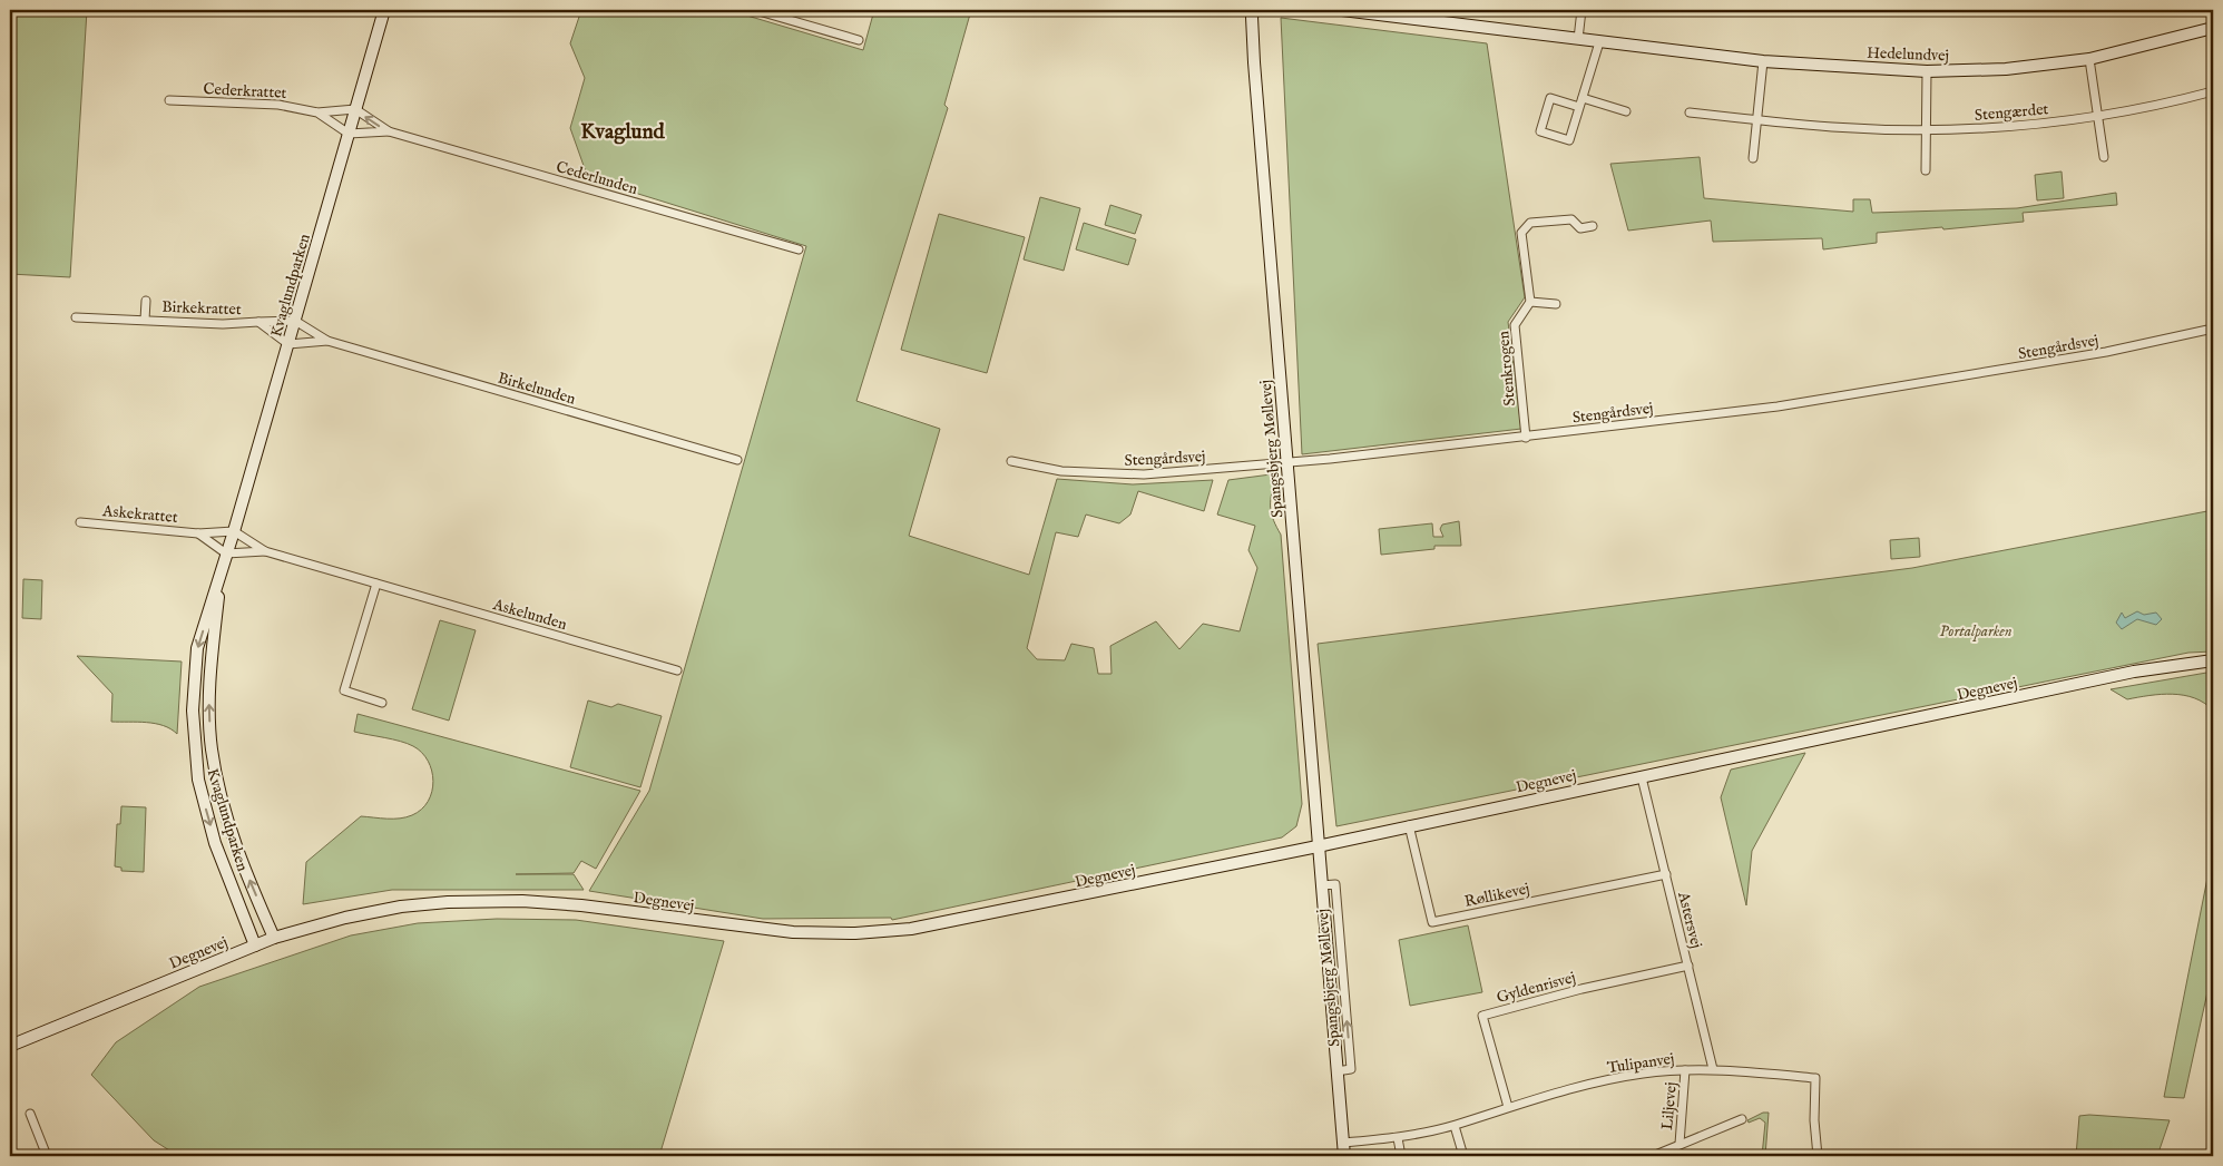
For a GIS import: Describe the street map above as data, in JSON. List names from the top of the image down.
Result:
{
  "streets": {
    "street": [
      "Hedelundvej",
      "Cederkrattet",
      "Stengærdet",
      "Cederlunden",
      "Kvaglundparken",
      "Birkekrattet",
      "Stengårdsvej",
      "Stenkrogen",
      "Birkelunden",
      "Spangsbjerg Møllevej",
      "Askekrattet",
      "Askelunden",
      "Degnevej",
      "Røllikevej",
      "Astersvej",
      "Gyldenrisvej",
      "Tulipanvej",
      "Liljevej"
    ]
  },
  "crossings": [
    ["Cederkrattet", "Cederlunden"],
    ["Cederkrattet", "Kvaglundparken"],
    ["Cederlunden", "Kvaglundparken"],
    ["Kvaglundparken", "Birkekrattet"],
    ["Kvaglundparken", "Birkelunden"],
    ["Kvaglundparken", "Askekrattet"],
    ["Kvaglundparken", "Askelunden"],
    ["Kvaglundparken", "Degnevej"],
    ["Birkekrattet", "Birkelunden"],
    ["Stengårdsvej", "Stenkrogen"],
    ["Stengårdsvej", "Spangsbjerg Møllevej"],
    ["Spangsbjerg Møllevej", "Degnevej"],
    ["Spangsbjerg Møllevej", "Tulipanvej"],
    ["Askekrattet", "Askelunden"],
    ["Degnevej", "Røllikevej"],
    ["Degnevej", "Astersvej"],
    ["Røllikevej", "Astersvej"],
    ["Astersvej", "Gyldenrisvej"],
    ["Astersvej", "Tulipanvej"],
    ["Gyldenrisvej", "Tulipanvej"],
    ["Tulipanvej", "Liljevej"]
  ],
  "districts": ["Kvaglund"],
  "parks": ["Portalparken"]
}
